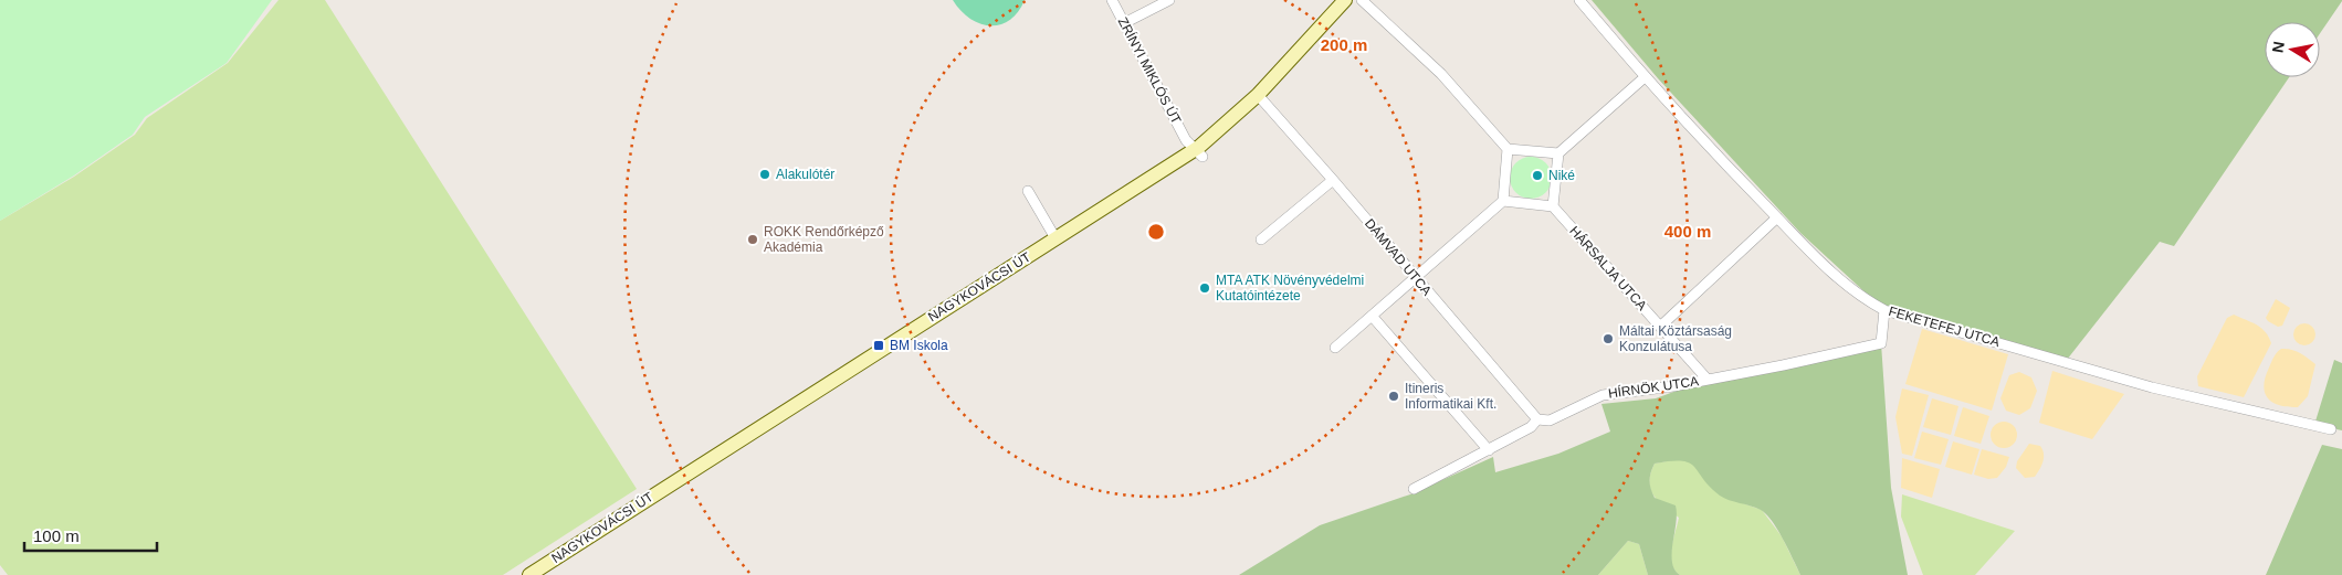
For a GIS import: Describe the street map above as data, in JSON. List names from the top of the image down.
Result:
{
  "streets": {
    "street": [
      "ZRÍNYI MIKLÓS ÚT",
      "DÁMVAD UTCA",
      "HÁRSALJA UTCA",
      "NAGYKOVÁCSI ÚT",
      "FEKETEFEJ UTCA",
      "HÍRNÖK UTCA"
    ]
  },
  "crossings": [
    ["ZRÍNYI MIKLÓS ÚT", "NAGYKOVÁCSI ÚT"],
    ["DÁMVAD UTCA", "NAGYKOVÁCSI ÚT"],
    ["DÁMVAD UTCA", "HÍRNÖK UTCA"],
    ["HÁRSALJA UTCA", "HÍRNÖK UTCA"],
    ["FEKETEFEJ UTCA", "HÍRNÖK UTCA"]
  ],
  "places": {
    "other": [
      "Alakulótér",
      "Niké",
      "ROKK Rendőrképző Akadémia",
      "MTA ATK Növényvédelmi Kutatóintézete",
      "Máltai Köztársaság Konzulátusa",
      "Itineris Informatikai Kft."
    ],
    "transit": ["BM Iskola"]
  },
  "scale_bar": "100 m",
  "north": "left",
  "rings": ["200 m", "400 m"]
}
